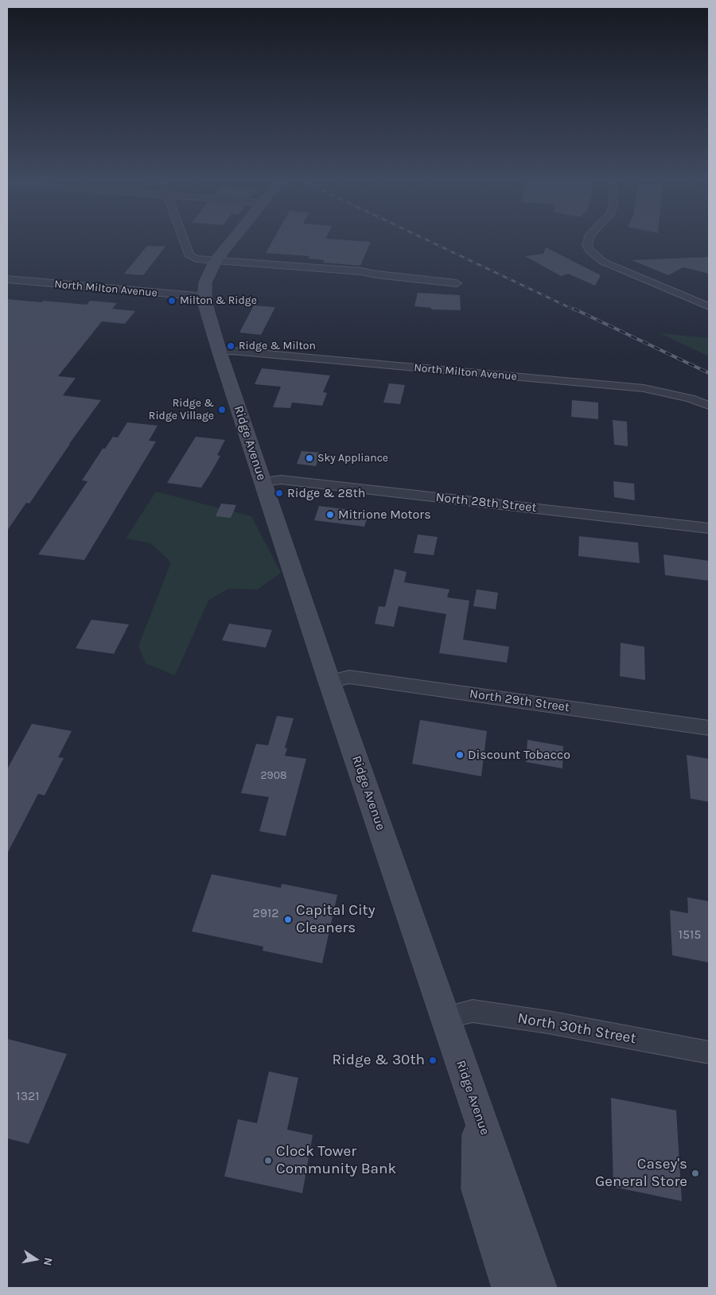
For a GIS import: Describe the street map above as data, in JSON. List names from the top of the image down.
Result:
{
  "streets": {
    "street": [
      "North Milton Avenue",
      "Ridge Avenue",
      "North 28th Street",
      "North 29th Street",
      "North 30th Street"
    ]
  },
  "crossings": [
    ["North Milton Avenue", "Ridge Avenue"],
    ["Ridge Avenue", "North 28th Street"],
    ["Ridge Avenue", "North 29th Street"],
    ["Ridge Avenue", "North 30th Street"]
  ],
  "places": [
    "Milton & Ridge",
    "Ridge & Milton",
    "Ridge & Ridge Village",
    "Sky Appliance",
    "Ridge & 28th",
    "Mitrione Motors",
    "Discount Tobacco",
    "Capital City Cleaners",
    "Ridge & 30th",
    "Clock Tower Community Bank",
    "Casey's General Store"
  ],
  "house_numbers": [
    "2908",
    "2912",
    "1515",
    "1321"
  ],
  "north": "right"
}
